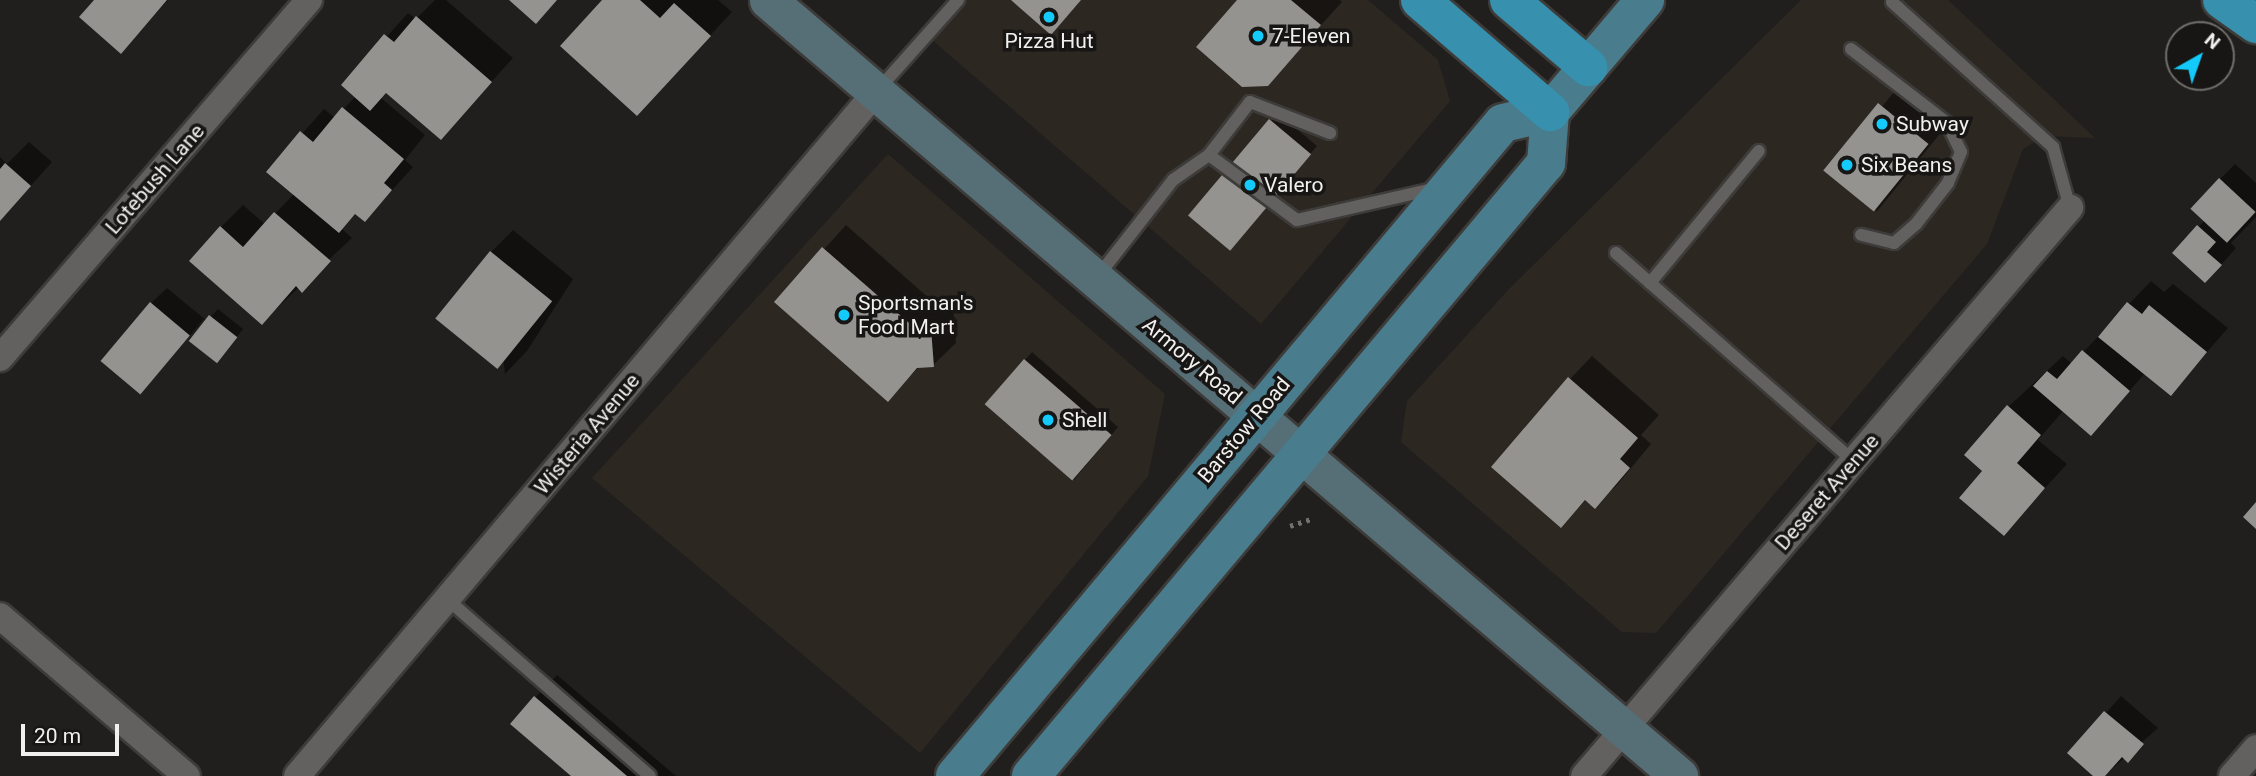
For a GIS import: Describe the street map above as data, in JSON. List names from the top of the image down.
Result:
{
  "streets": {
    "main road": ["Barstow Road"],
    "street": [
      "Lotebush Lane",
      "Armory Road",
      "Wisteria Avenue",
      "Deseret Avenue"
    ]
  },
  "crossings": [
    ["Armory Road", "Barstow Road"],
    ["Armory Road", "Wisteria Avenue"],
    ["Armory Road", "Deseret Avenue"]
  ],
  "places": [
    "Pizza Hut",
    "7-Eleven",
    "Subway",
    "Six Beans",
    "Valero",
    "Sportsman's Food Mart",
    "Shell"
  ],
  "scale_bar": "20 m",
  "north": "top right"
}
